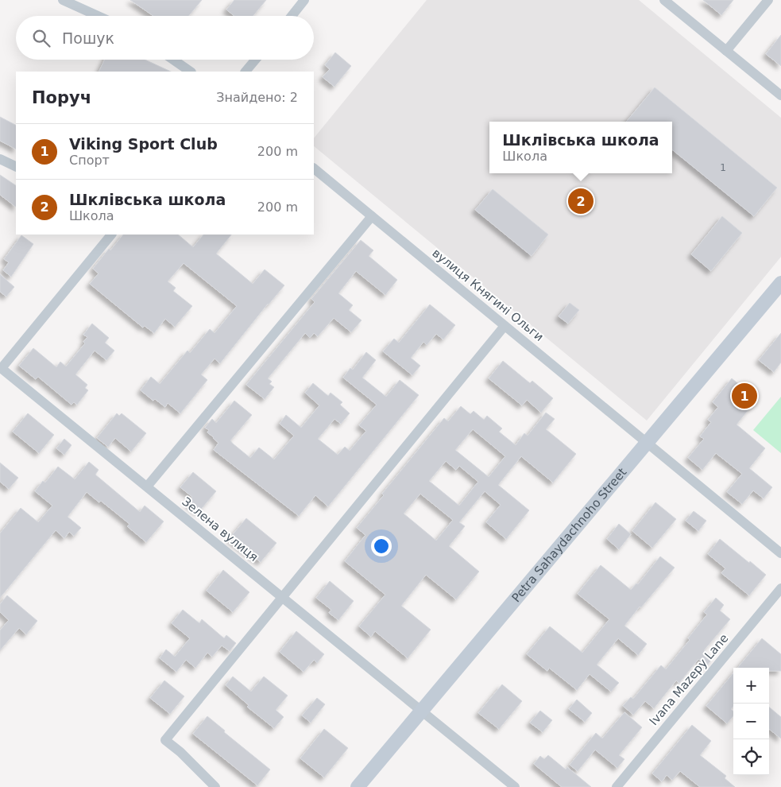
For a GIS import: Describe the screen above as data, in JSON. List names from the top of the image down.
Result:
{
  "streets": {
    "street": [
      "вулиця Княгині Ольги",
      "Зелена вулиця",
      "Petra Sahaydachnoho Street",
      "Ivana Mazepy Lane"
    ]
  },
  "crossings": [
    ["вулиця Княгині Ольги", "Petra Sahaydachnoho Street"],
    ["Зелена вулиця", "Petra Sahaydachnoho Street"]
  ],
  "house_numbers": ["1"],
  "page": {
    "search": "Пошук",
    "heading": ["Поруч", "Знайдено: 2"],
    "popup": ["Шклівська школа", "Школа"],
    "list": [
      {
        "mark": "1",
        "name": "Viking Sport Club",
        "note": "Спорт",
        "value": "200 m"
      },
      {
        "mark": "2",
        "name": "Шклівська школа",
        "note": "Школа",
        "value": "200 m"
      }
    ],
    "pins": ["2", "1"],
    "map_buttons": ["+", "−"]
  }
}
